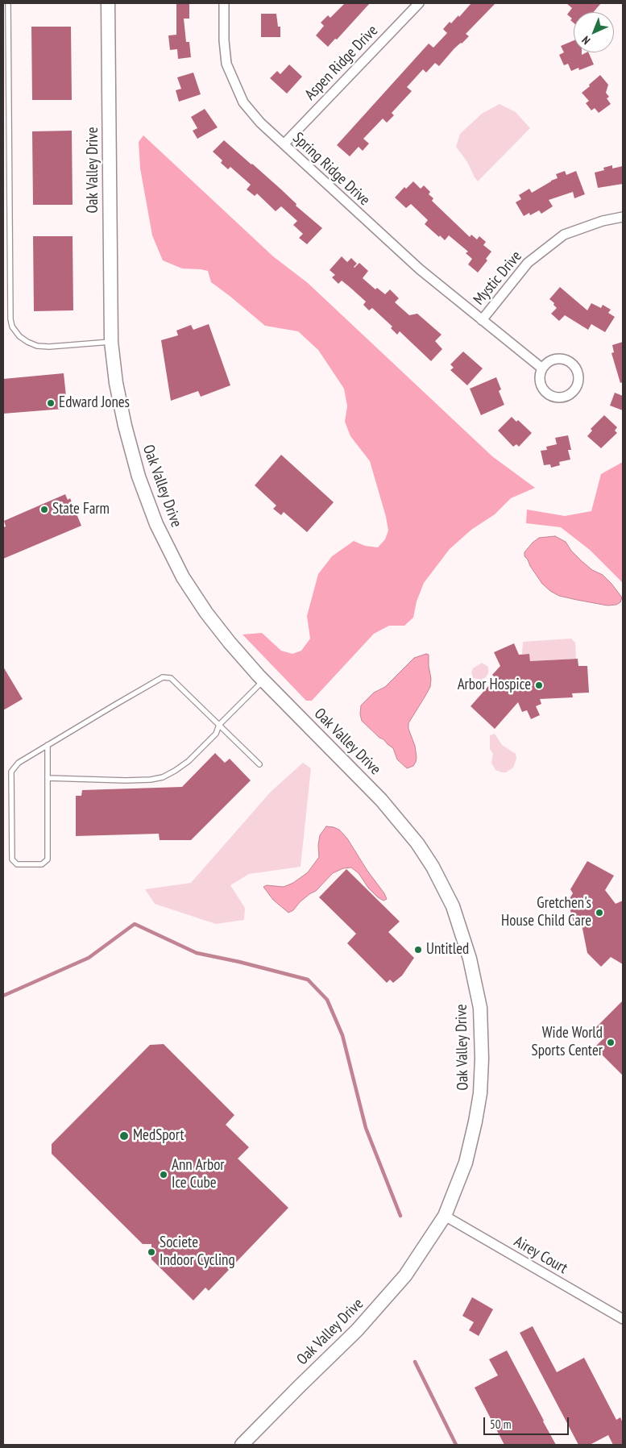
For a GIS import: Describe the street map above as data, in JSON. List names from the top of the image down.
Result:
{
  "streets": {
    "street": [
      "Aspen Ridge Drive",
      "Spring Ridge Drive",
      "Oak Valley Drive",
      "Mystic Drive",
      "Airey Court"
    ]
  },
  "crossings": [
    ["Aspen Ridge Drive", "Spring Ridge Drive"],
    ["Spring Ridge Drive", "Mystic Drive"],
    ["Oak Valley Drive", "Airey Court"]
  ],
  "places": [
    "Edward Jones",
    "State Farm",
    "Arbor Hospice",
    "Gretchen's House Child Care",
    "Untitled",
    "Wide World Sports Center",
    "MedSport",
    "Ann Arbor Ice Cube",
    "Societe Indoor Cycling"
  ],
  "scale_bar": "50 m",
  "north": "bottom left"
}
